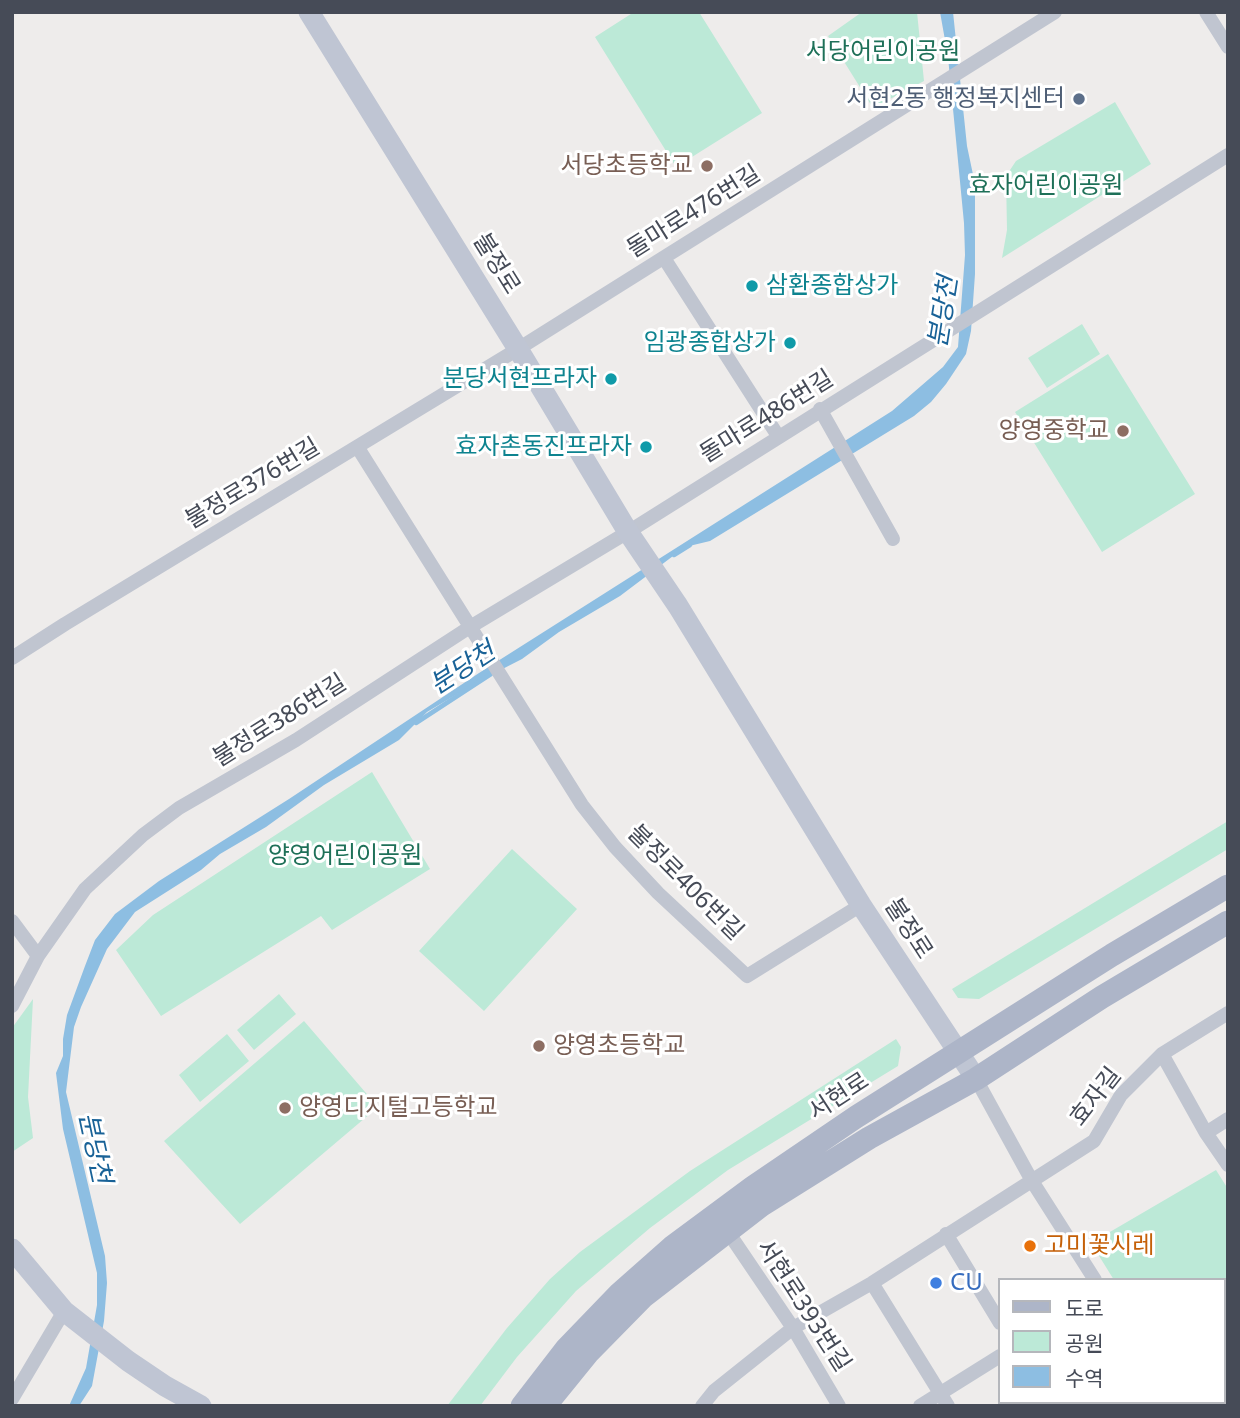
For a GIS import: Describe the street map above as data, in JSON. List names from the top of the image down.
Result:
{
  "streets": {
    "main road": ["불정로", "서현로"],
    "street": [
      "돌마로476번길",
      "돌마로486번길",
      "불정로376번길",
      "불정로386번길",
      "불정로406번길",
      "효자길",
      "서현로393번길"
    ]
  },
  "crossings": [
    ["돌마로476번길", "불정로"],
    ["돌마로476번길", "불정로376번길"],
    ["불정로", "돌마로486번길"],
    ["불정로", "불정로376번길"],
    ["불정로", "불정로386번길"],
    ["불정로", "불정로406번길"],
    ["불정로", "서현로"],
    ["불정로", "효자길"],
    ["돌마로486번길", "불정로386번길"],
    ["불정로386번길", "불정로406번길"],
    ["서현로", "서현로393번길"],
    ["효자길", "서현로393번길"]
  ],
  "water": ["분당천"],
  "parks": ["서당어린이공원", "효자어린이공원", "양영어린이공원"],
  "places": [
    "서현2동 행정복지센터",
    "서당초등학교",
    "삼환종합상가",
    "임광종합상가",
    "분당서현프라자",
    "양영중학교",
    "효자촌동진프라자",
    "양영초등학교",
    "양영디지털고등학교",
    "고미꽃시레",
    "CU"
  ],
  "legend": ["도로", "공원", "수역"]
}
